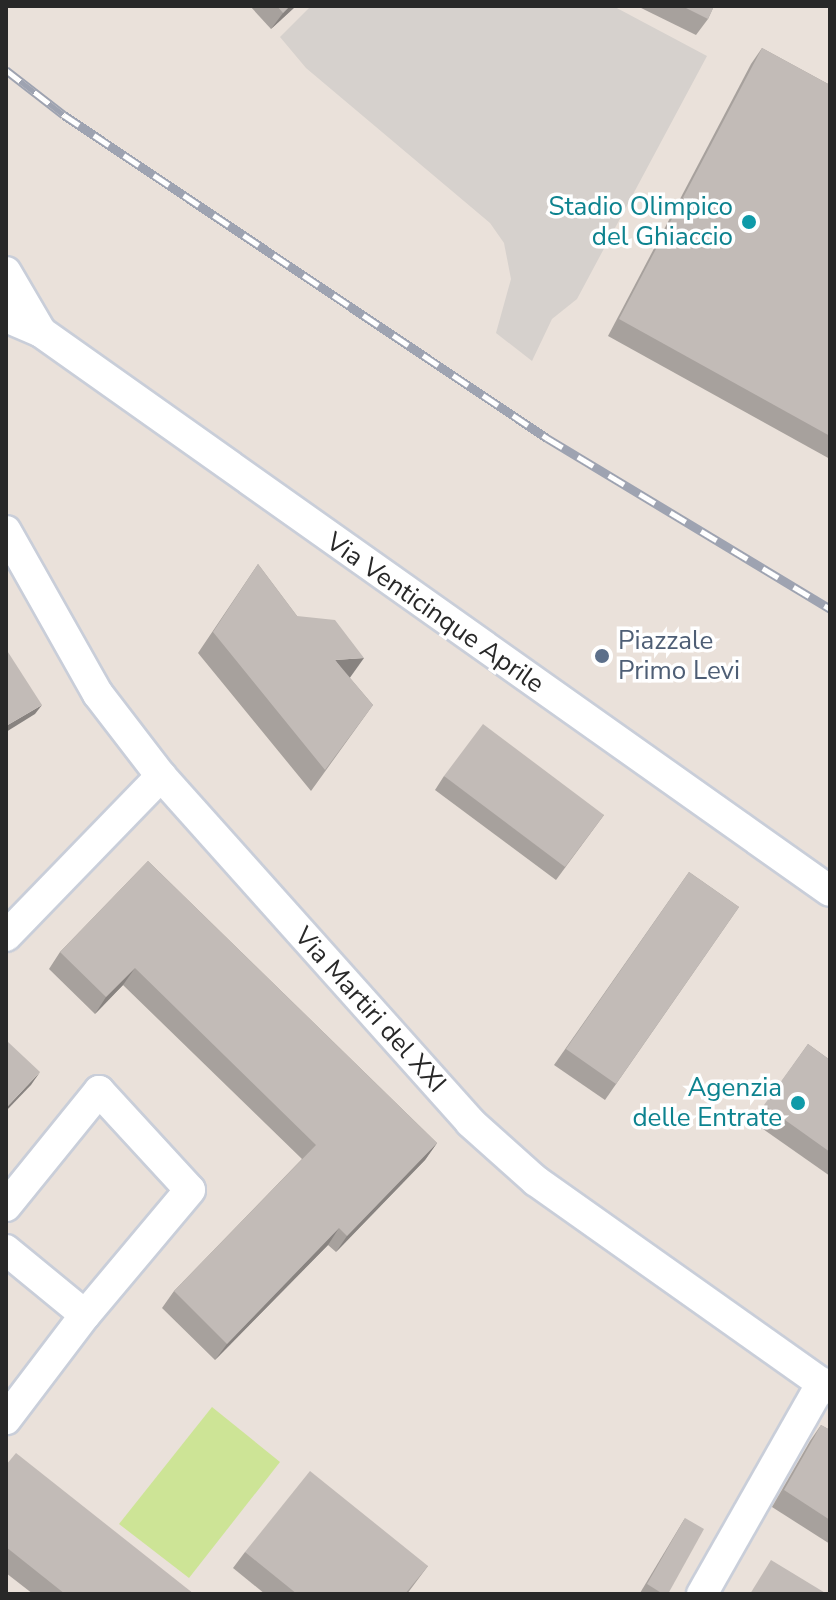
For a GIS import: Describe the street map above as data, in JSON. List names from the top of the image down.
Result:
{
  "streets": {
    "street": ["Via Venticinque Aprile", "Via Martiri del XXI"]
  },
  "places": ["Stadio Olimpico del Ghiaccio", "Piazzale Primo Levi", "Agenzia delle Entrate"]
}
